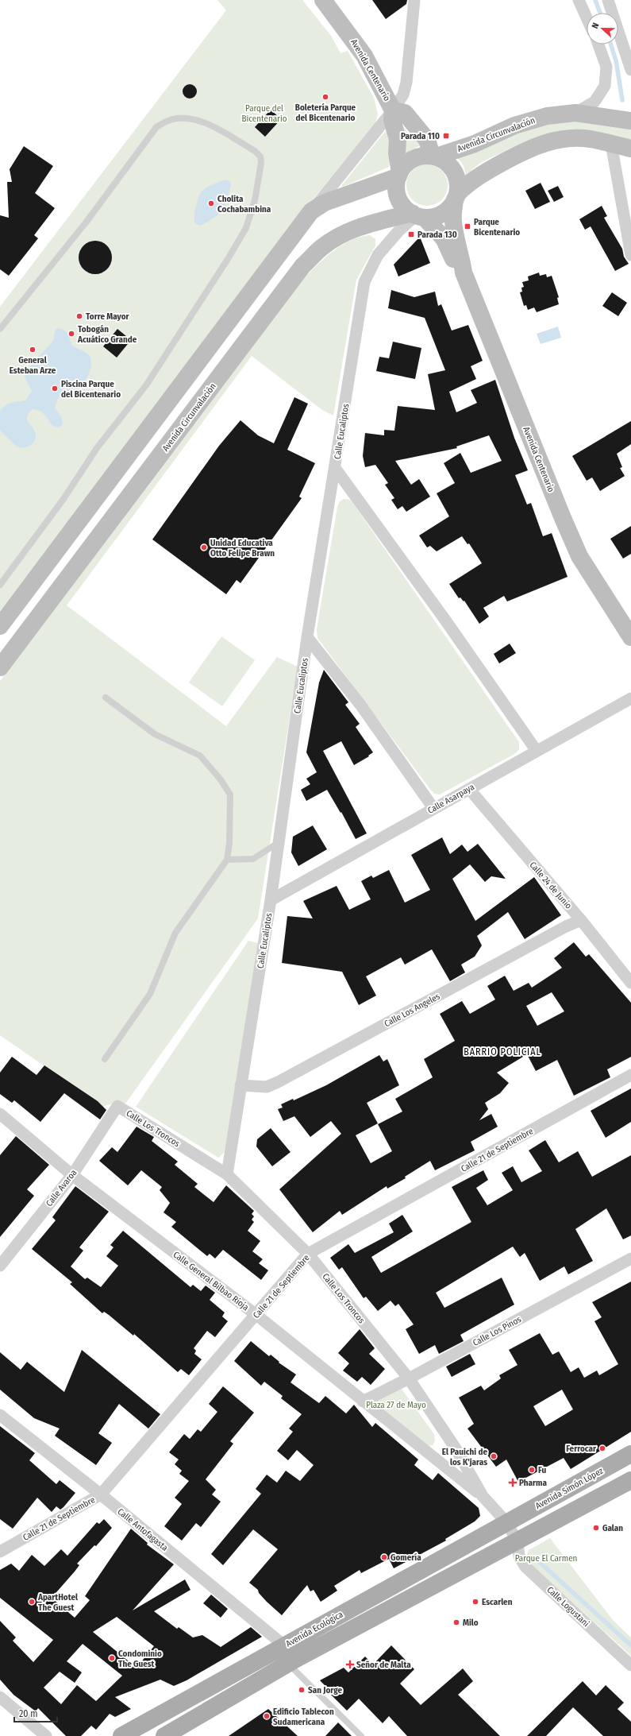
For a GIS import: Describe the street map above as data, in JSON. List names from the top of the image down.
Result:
{
  "streets": {
    "main road": [
      "Avenida Centenario",
      "Avenida Circunvalación",
      "Avenida Simón López",
      "Avenida Ecológica"
    ],
    "street": [
      "Calle Eucaliptos",
      "Calle Asarpaya",
      "Calle 24 de Junio",
      "Calle Los Angeles",
      "Calle Los Troncos",
      "Calle 21 de Septiembre",
      "Calle Avaroa",
      "Calle General Bilbao Rioja",
      "Calle Los Pinos",
      "Calle Antofagasta",
      "Calle Logustani"
    ]
  },
  "crossings": [
    ["Avenida Centenario", "Avenida Circunvalación"],
    ["Avenida Centenario", "Calle Eucaliptos"],
    ["Avenida Circunvalación", "Calle Eucaliptos"],
    ["Calle Eucaliptos", "Calle Asarpaya"],
    ["Calle Eucaliptos", "Calle Los Angeles"],
    ["Calle Eucaliptos", "Calle Los Troncos"],
    ["Calle Asarpaya", "Calle 24 de Junio"],
    ["Calle 24 de Junio", "Calle Los Angeles"],
    ["Calle Los Troncos", "Calle 21 de Septiembre"],
    ["Calle Los Troncos", "Calle Avaroa"],
    ["Calle Los Troncos", "Calle General Bilbao Rioja"],
    ["Calle Los Troncos", "Calle Los Pinos"],
    ["Calle Los Troncos", "Avenida Simón López"],
    ["Calle Los Troncos", "Calle Logustani"],
    ["Calle Los Troncos", "Avenida Ecológica"],
    ["Calle 21 de Septiembre", "Calle General Bilbao Rioja"],
    ["Calle 21 de Septiembre", "Calle Antofagasta"],
    ["Calle Avaroa", "Calle General Bilbao Rioja"],
    ["Calle General Bilbao Rioja", "Calle Los Pinos"],
    ["Avenida Simón López", "Avenida Ecológica"],
    ["Calle Antofagasta", "Avenida Ecológica"],
    ["Calle Logustani", "Avenida Ecológica"]
  ],
  "districts": ["BARRIO POLICIAL"],
  "parks": ["Parque del Bicentenario", "Plaza 27 de Mayo", "Parque El Carmen"],
  "places": {
    "other": [
      "Boletería Parque del Bicentenario",
      "Cholita Cochabambina",
      "Torre Mayor",
      "Tobogán Acuático Grande",
      "General Esteban Arze",
      "Piscina Parque del Bicentenario",
      "Unidad Educativa Otto Felipe Brawn",
      "Ferrocar",
      "El Pauichi de los K'jaras",
      "Fu",
      "Galan",
      "Gomería",
      "ApartHotel The Guest",
      "Escarlen",
      "Milo",
      "Condominio The Guest",
      "San Jorge",
      "Edificio Tablecon Sudamericana"
    ],
    "transit": ["Parada 110", "Parque Bicentenario", "Parada 130"],
    "health": ["Pharma", "Señor de Malta"]
  },
  "scale_bar": "20 m",
  "north": "left"
}
